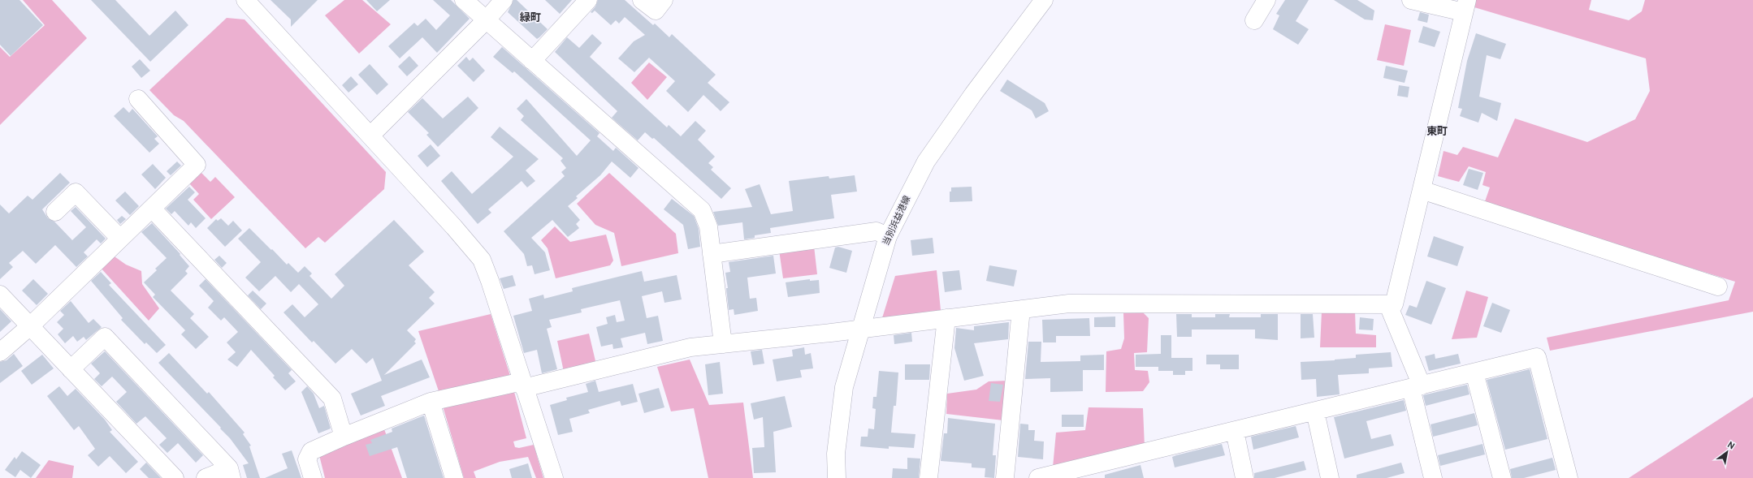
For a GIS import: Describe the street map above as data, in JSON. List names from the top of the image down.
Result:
{
  "streets": {
    "street": ["当別浜益港線"]
  },
  "districts": ["緑町", "東町"],
  "north": "top right"
}
